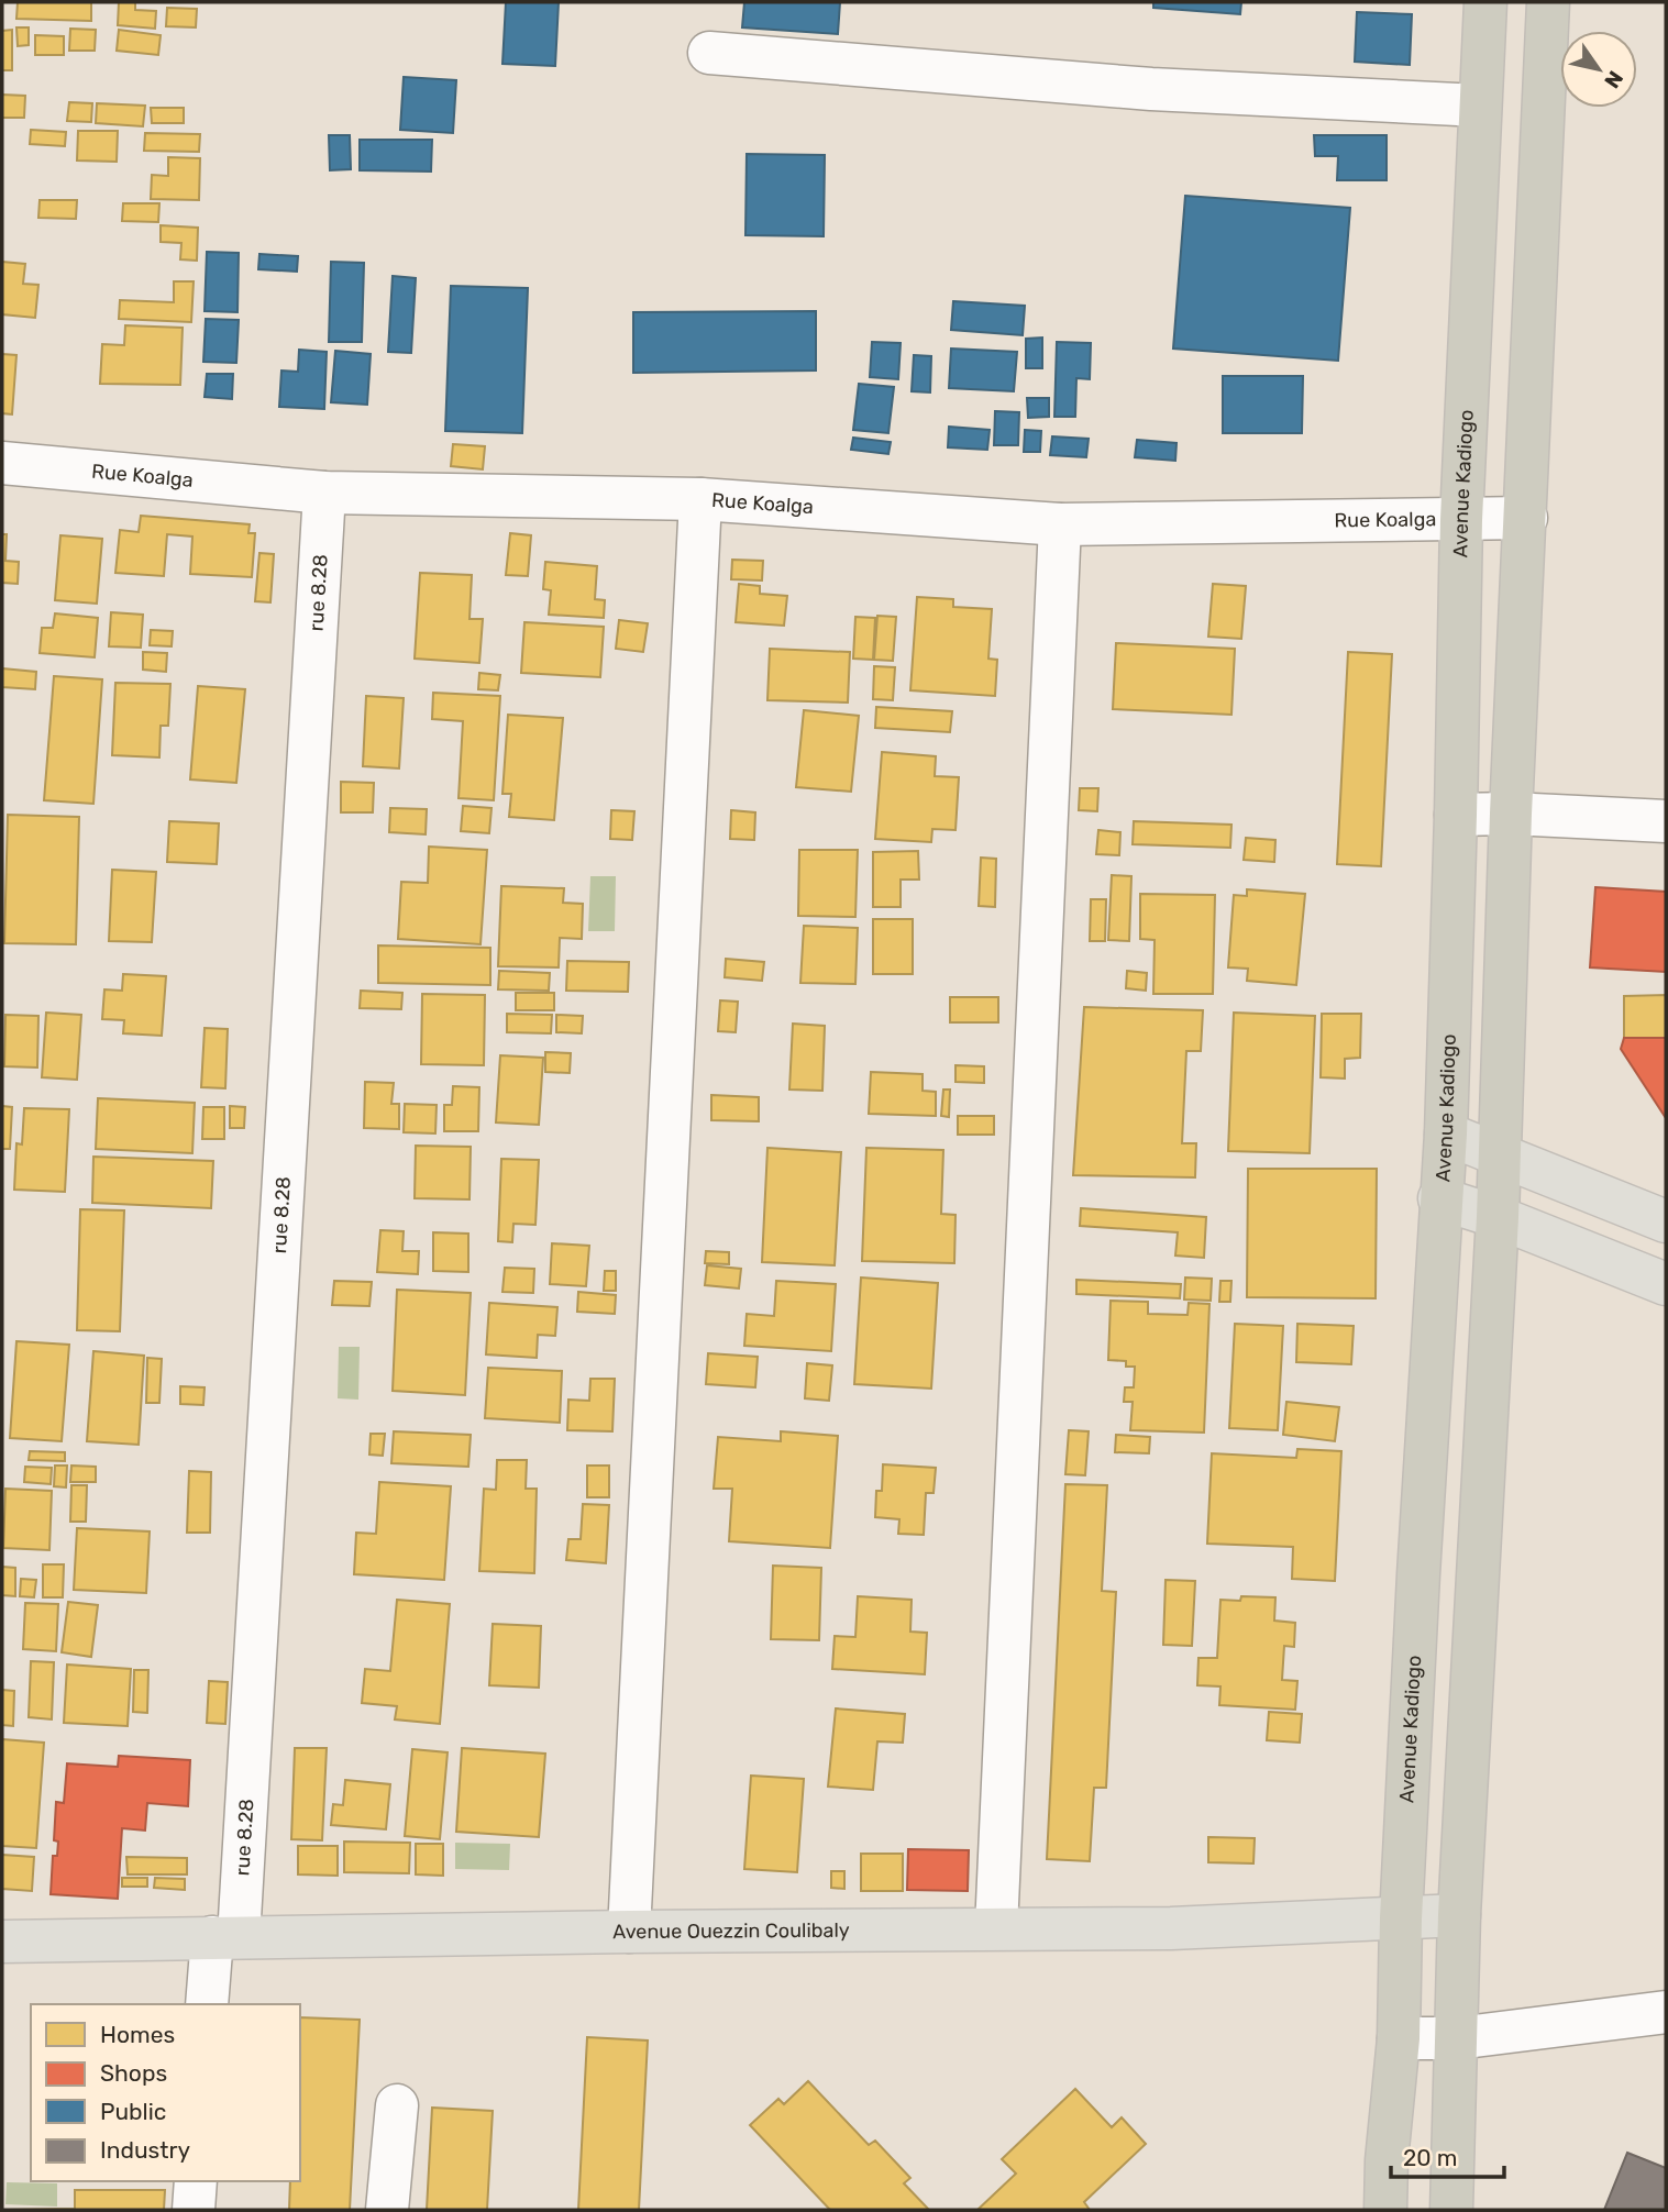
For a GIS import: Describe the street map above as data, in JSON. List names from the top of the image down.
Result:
{
  "streets": {
    "highway": ["Avenue Kadiogo"],
    "main road": ["Avenue Ouezzin Coulibaly"],
    "street": ["Rue Koalga", "rue 8.28"]
  },
  "crossings": [
    ["Rue Koalga", "Avenue Kadiogo"],
    ["Rue Koalga", "rue 8.28"],
    ["Avenue Kadiogo", "Avenue Ouezzin Coulibaly"],
    ["rue 8.28", "Avenue Ouezzin Coulibaly"]
  ],
  "legend": [
    "Homes",
    "Shops",
    "Public",
    "Industry"
  ],
  "scale_bar": "20 m",
  "north": "bottom right"
}
